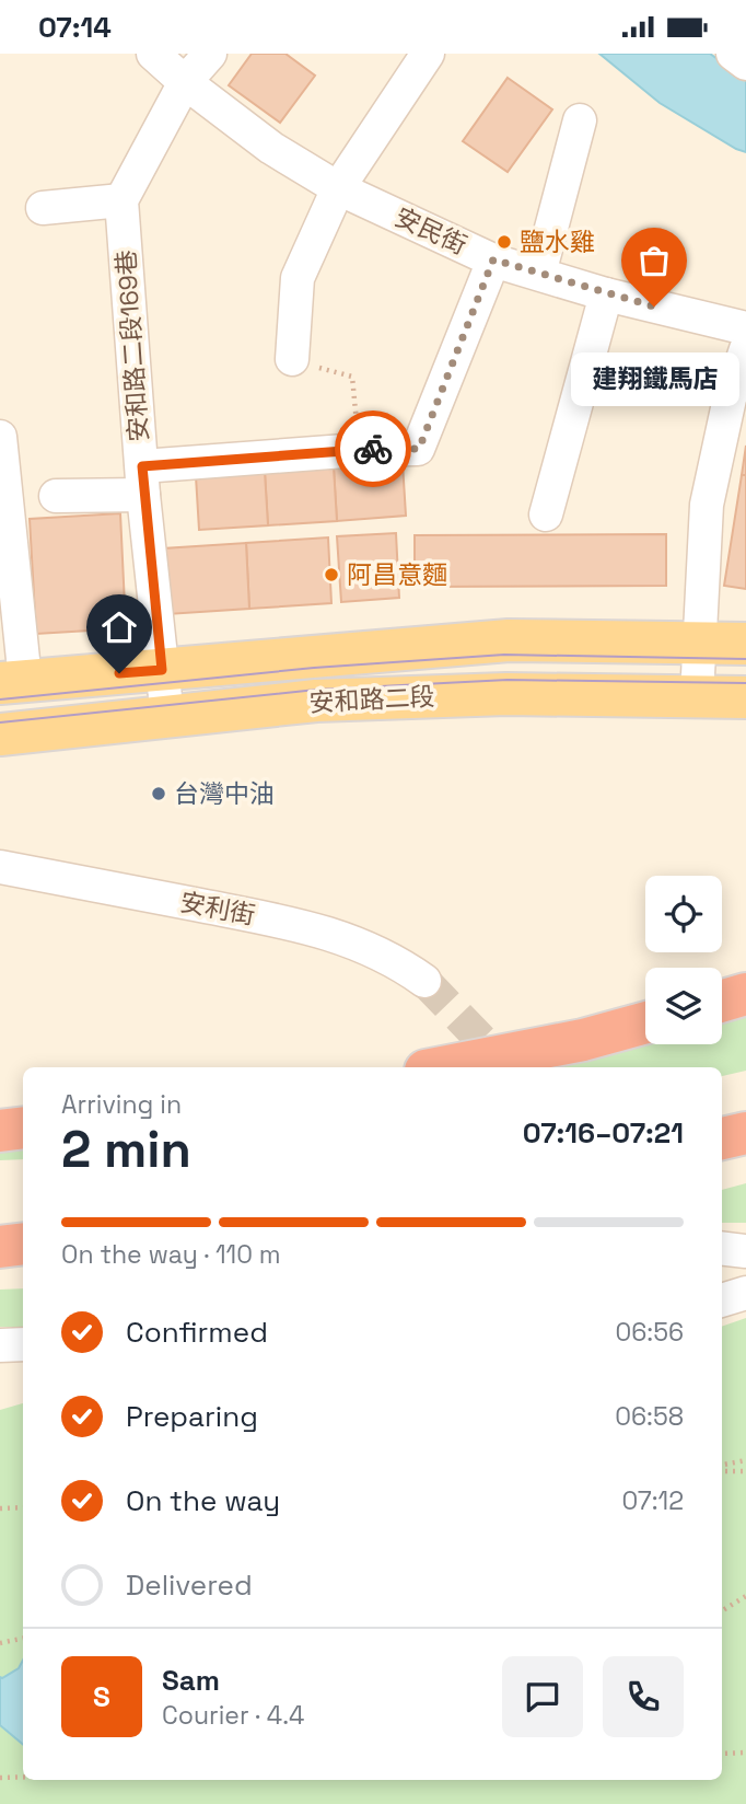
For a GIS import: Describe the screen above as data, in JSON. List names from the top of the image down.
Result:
{
  "streets": {
    "main road": ["安和路二段"],
    "street": ["安民街", "安和路二段169巷", "安利街"]
  },
  "crossings": [
    ["安和路二段169巷", "安和路二段"]
  ],
  "places": [
    "鹽水雞",
    "建翔鐵馬店",
    "阿昌意麵",
    "台灣中油"
  ],
  "page": {
    "status": "07:14",
    "bubble": "建翔鐵馬店",
    "heading": ["2 min", "Arriving in", "07:16–07:21"],
    "panel": ["Sam", "Courier · 4.4"],
    "bar": "On the way · 110 m",
    "list": [
      ["Confirmed", "06:56"],
      ["Preparing", "06:58"],
      ["On the way", "07:12"],
      "Delivered"
    ],
    "round": "S"
  }
}
